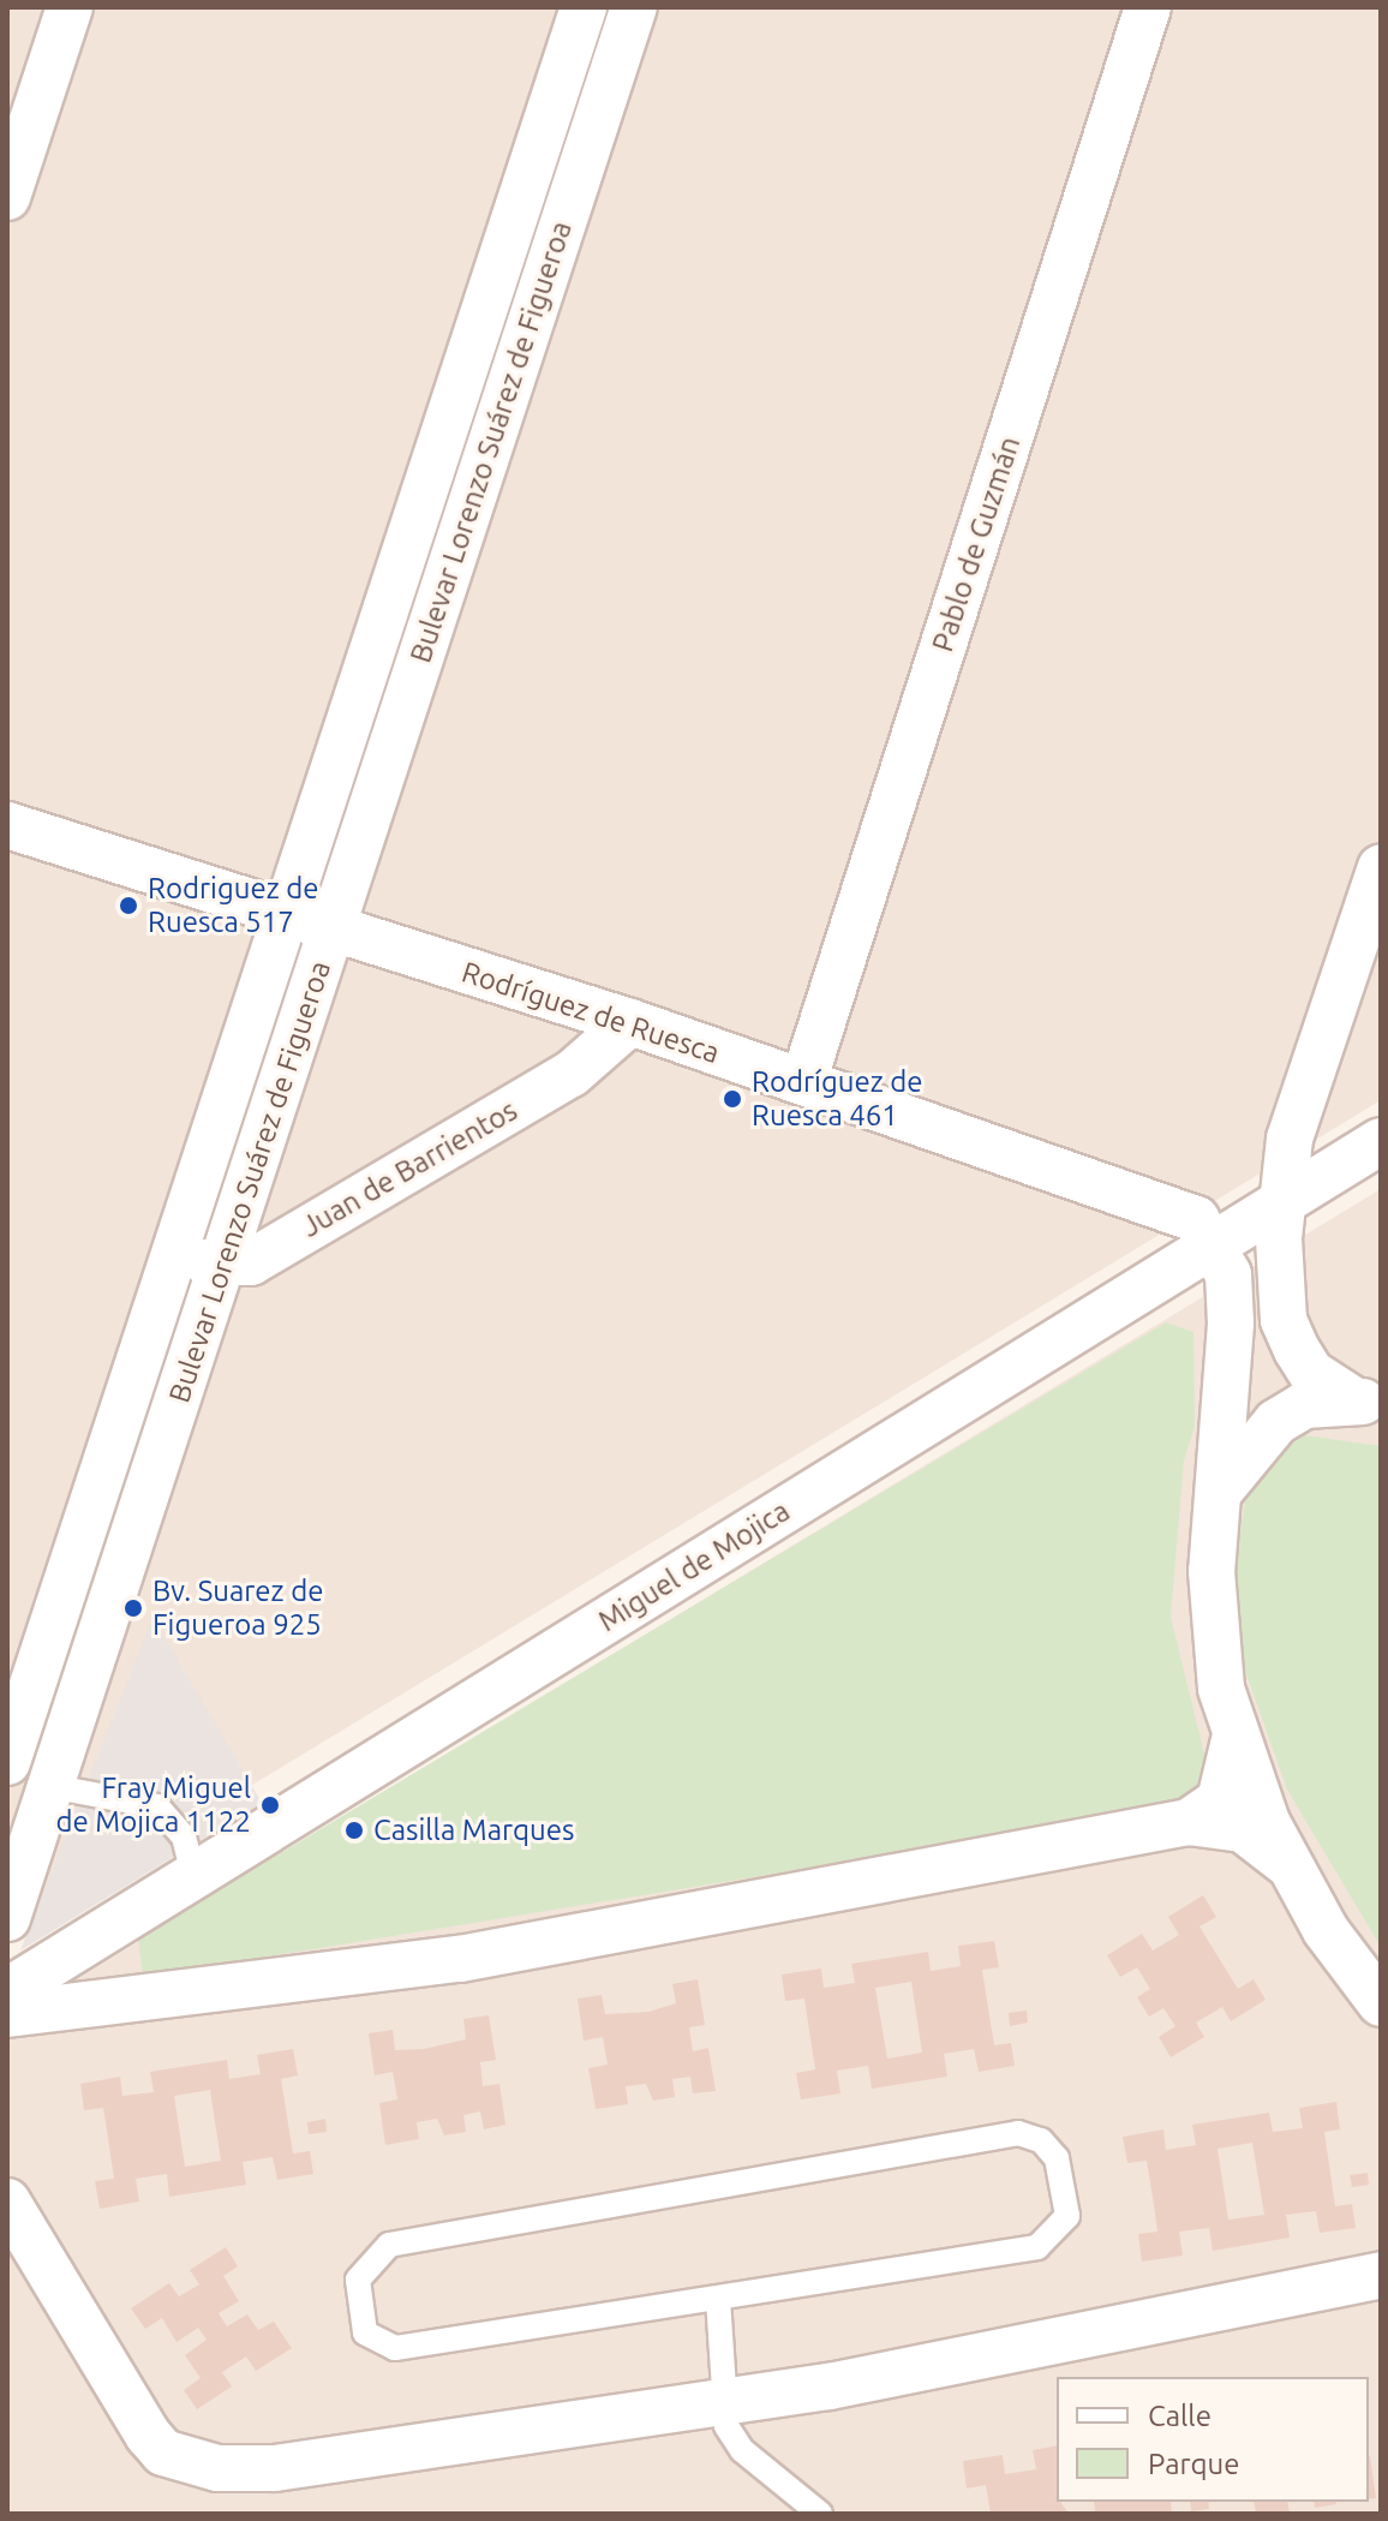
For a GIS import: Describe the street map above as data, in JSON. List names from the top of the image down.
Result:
{
  "streets": {
    "street": [
      "Bulevar Lorenzo Suárez de Figueroa",
      "Pablo de Guzmán",
      "Rodríguez de Ruesca",
      "Juan de Barrientos",
      "Miguel de Mojica"
    ]
  },
  "crossings": [
    ["Bulevar Lorenzo Suárez de Figueroa", "Rodríguez de Ruesca"],
    ["Bulevar Lorenzo Suárez de Figueroa", "Juan de Barrientos"],
    ["Pablo de Guzmán", "Rodríguez de Ruesca"],
    ["Rodríguez de Ruesca", "Juan de Barrientos"],
    ["Rodríguez de Ruesca", "Miguel de Mojica"]
  ],
  "places": [
    "Rodriguez de Ruesca 517",
    "Rodríguez de Ruesca 461",
    "Bv. Suarez de Figueroa 925",
    "Fray Miguel de Mojica 1122",
    "Casilla Marques"
  ],
  "legend": ["Calle", "Parque"]
}
